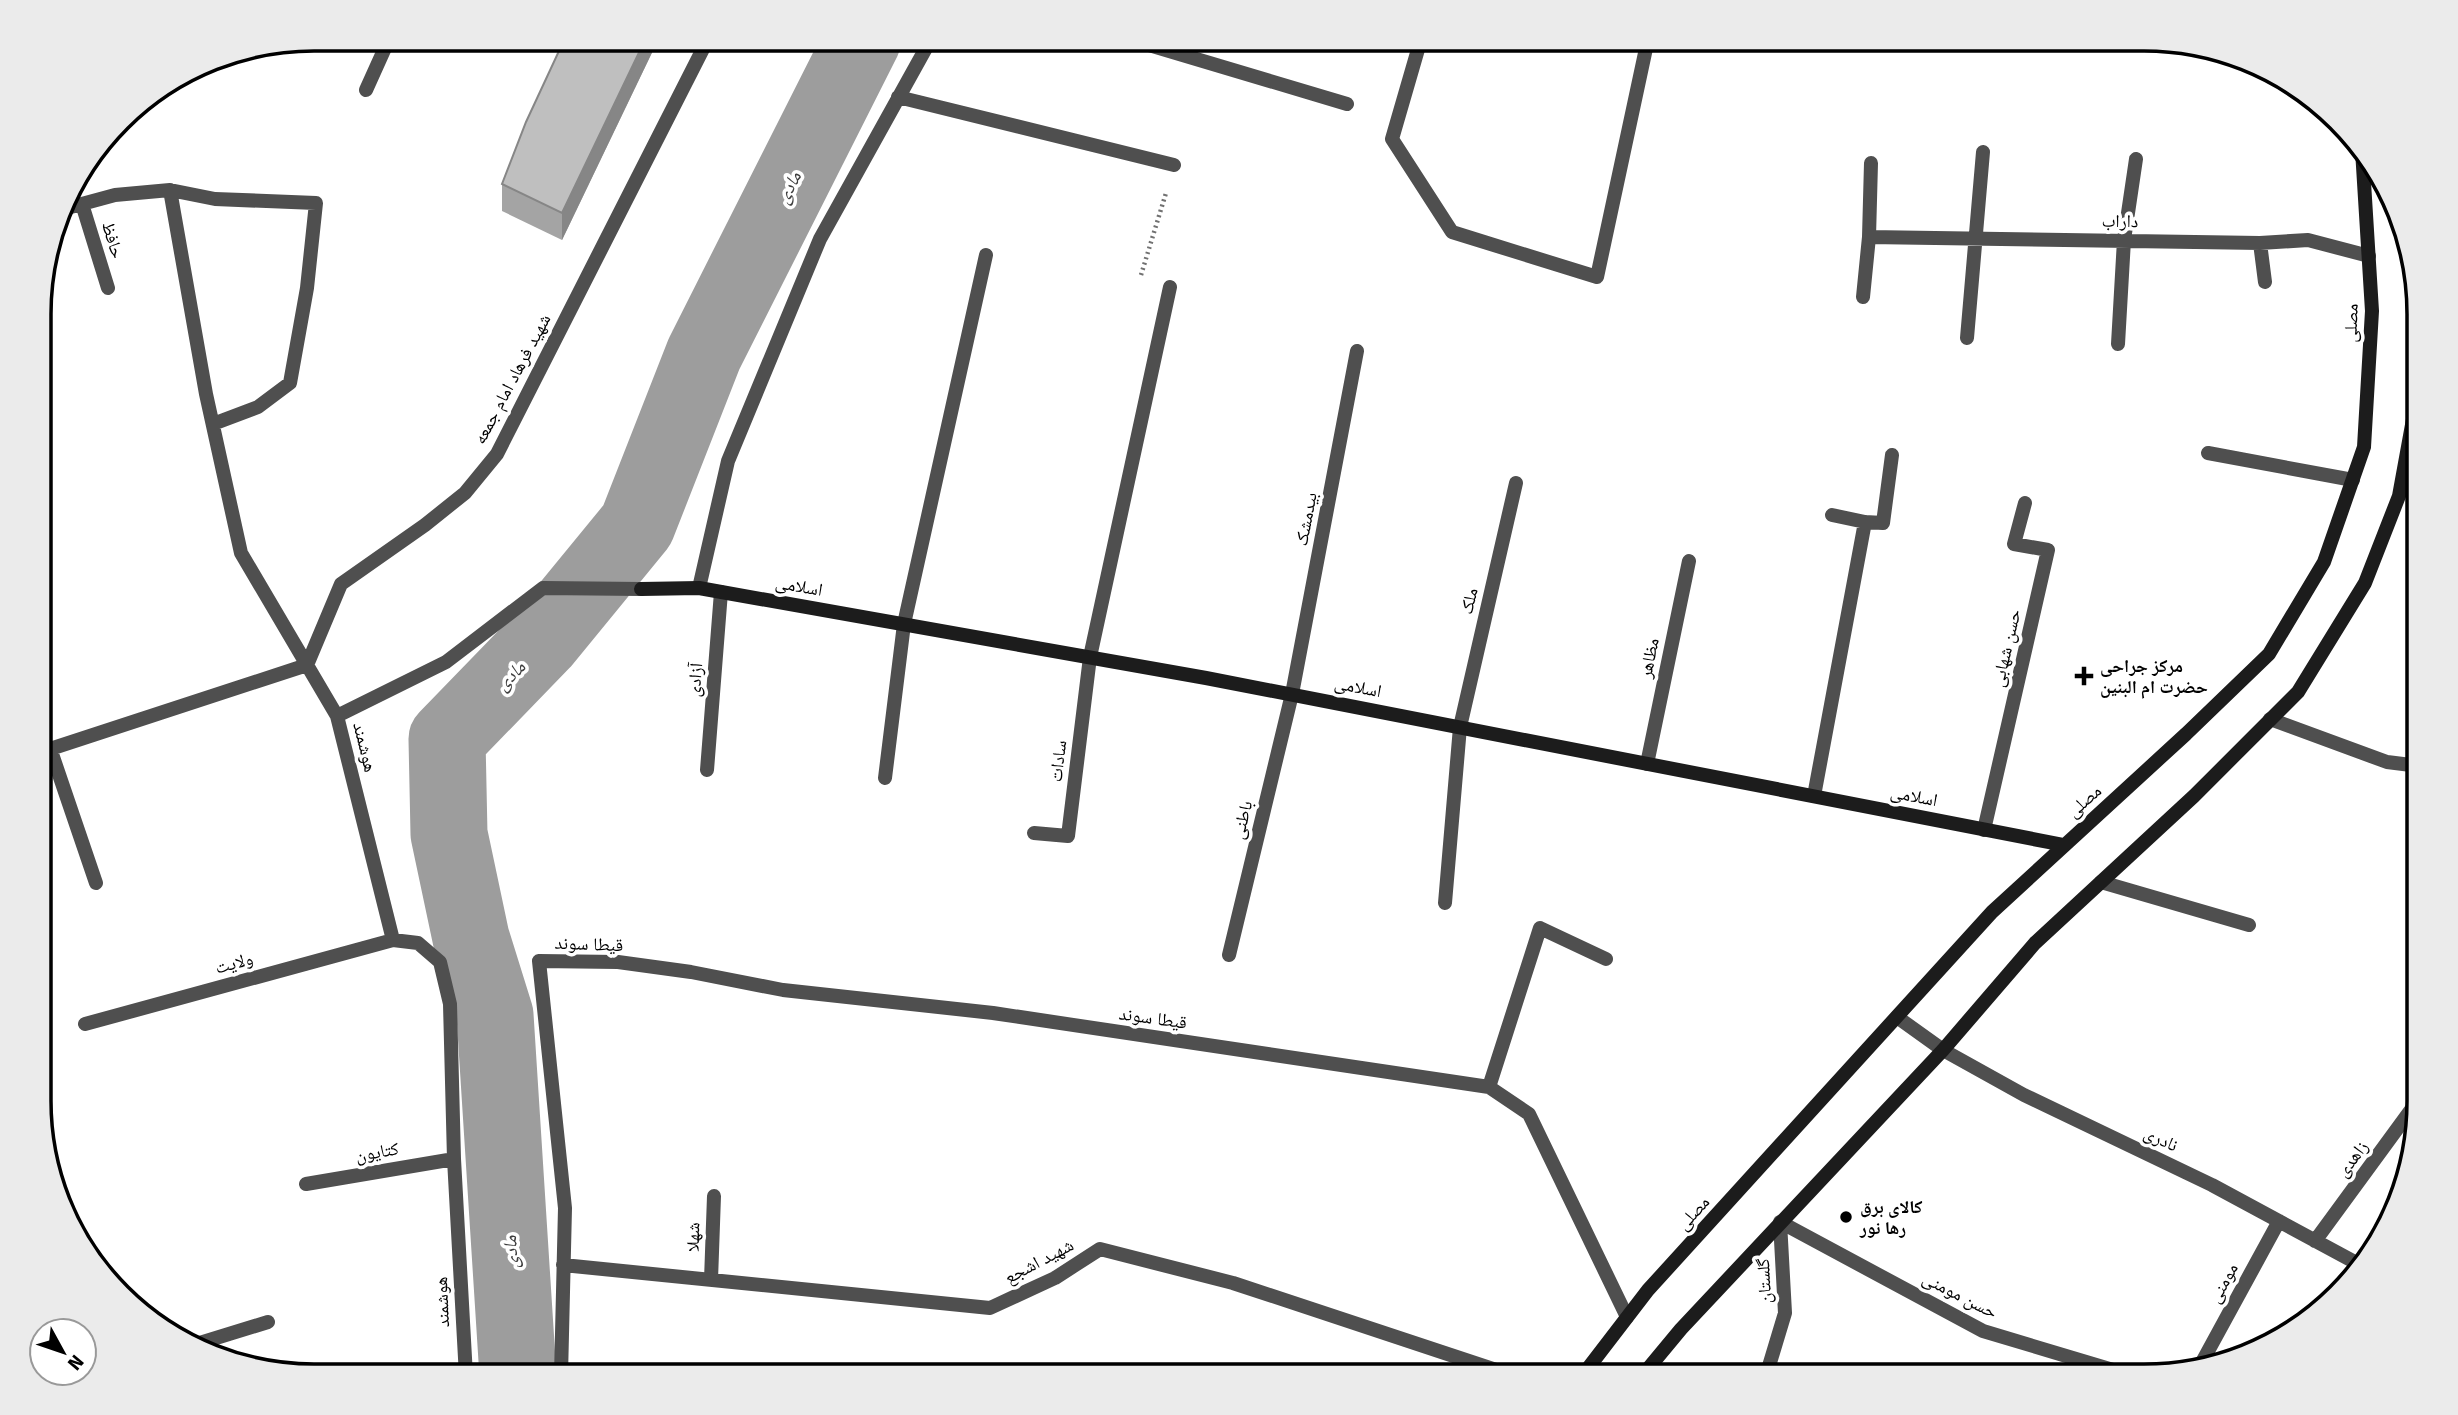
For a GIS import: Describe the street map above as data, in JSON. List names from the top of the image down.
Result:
{
  "streets": {
    "main road": ["مصلی", "اسلامی"],
    "street": [
      "داراب",
      "حافظ",
      "شهید فرهاد امام جمعه",
      "بیدمشک",
      "ملک",
      "حسن شهابی",
      "مظاهر",
      "آزادی",
      "هوشمند",
      "سادات",
      "باطنی",
      "قیطا سوند",
      "ولایت",
      "نادری",
      "کتایون",
      "زاهدی",
      "شهلا",
      "شهید اشجع",
      "گلستان",
      "مومنی",
      "حسن مومنی"
    ]
  },
  "crossings": [
    ["داراب", "مصلی"],
    ["مصلی", "اسلامی"],
    ["مصلی", "قیطا سوند"],
    ["مصلی", "نادری"],
    ["شهید فرهاد امام جمعه", "هوشمند"],
    ["بیدمشک", "اسلامی"],
    ["بیدمشک", "باطنی"],
    ["اسلامی", "ملک"],
    ["اسلامی", "حسن شهابی"],
    ["اسلامی", "مظاهر"],
    ["اسلامی", "آزادی"],
    ["اسلامی", "سادات"],
    ["اسلامی", "باطنی"],
    ["هوشمند", "ولایت"],
    ["هوشمند", "کتایون"],
    ["قیطا سوند", "شهید اشجع"],
    ["نادری", "زاهدی"],
    ["نادری", "مومنی"],
    ["شهلا", "شهید اشجع"],
    ["گلستان", "حسن مومنی"]
  ],
  "water": ["مادی"],
  "places": {
    "health": ["مرکز جراحی حضرت ام البنین"],
    "other": ["کالای برق رها نور"]
  },
  "north": "bottom right"
}
